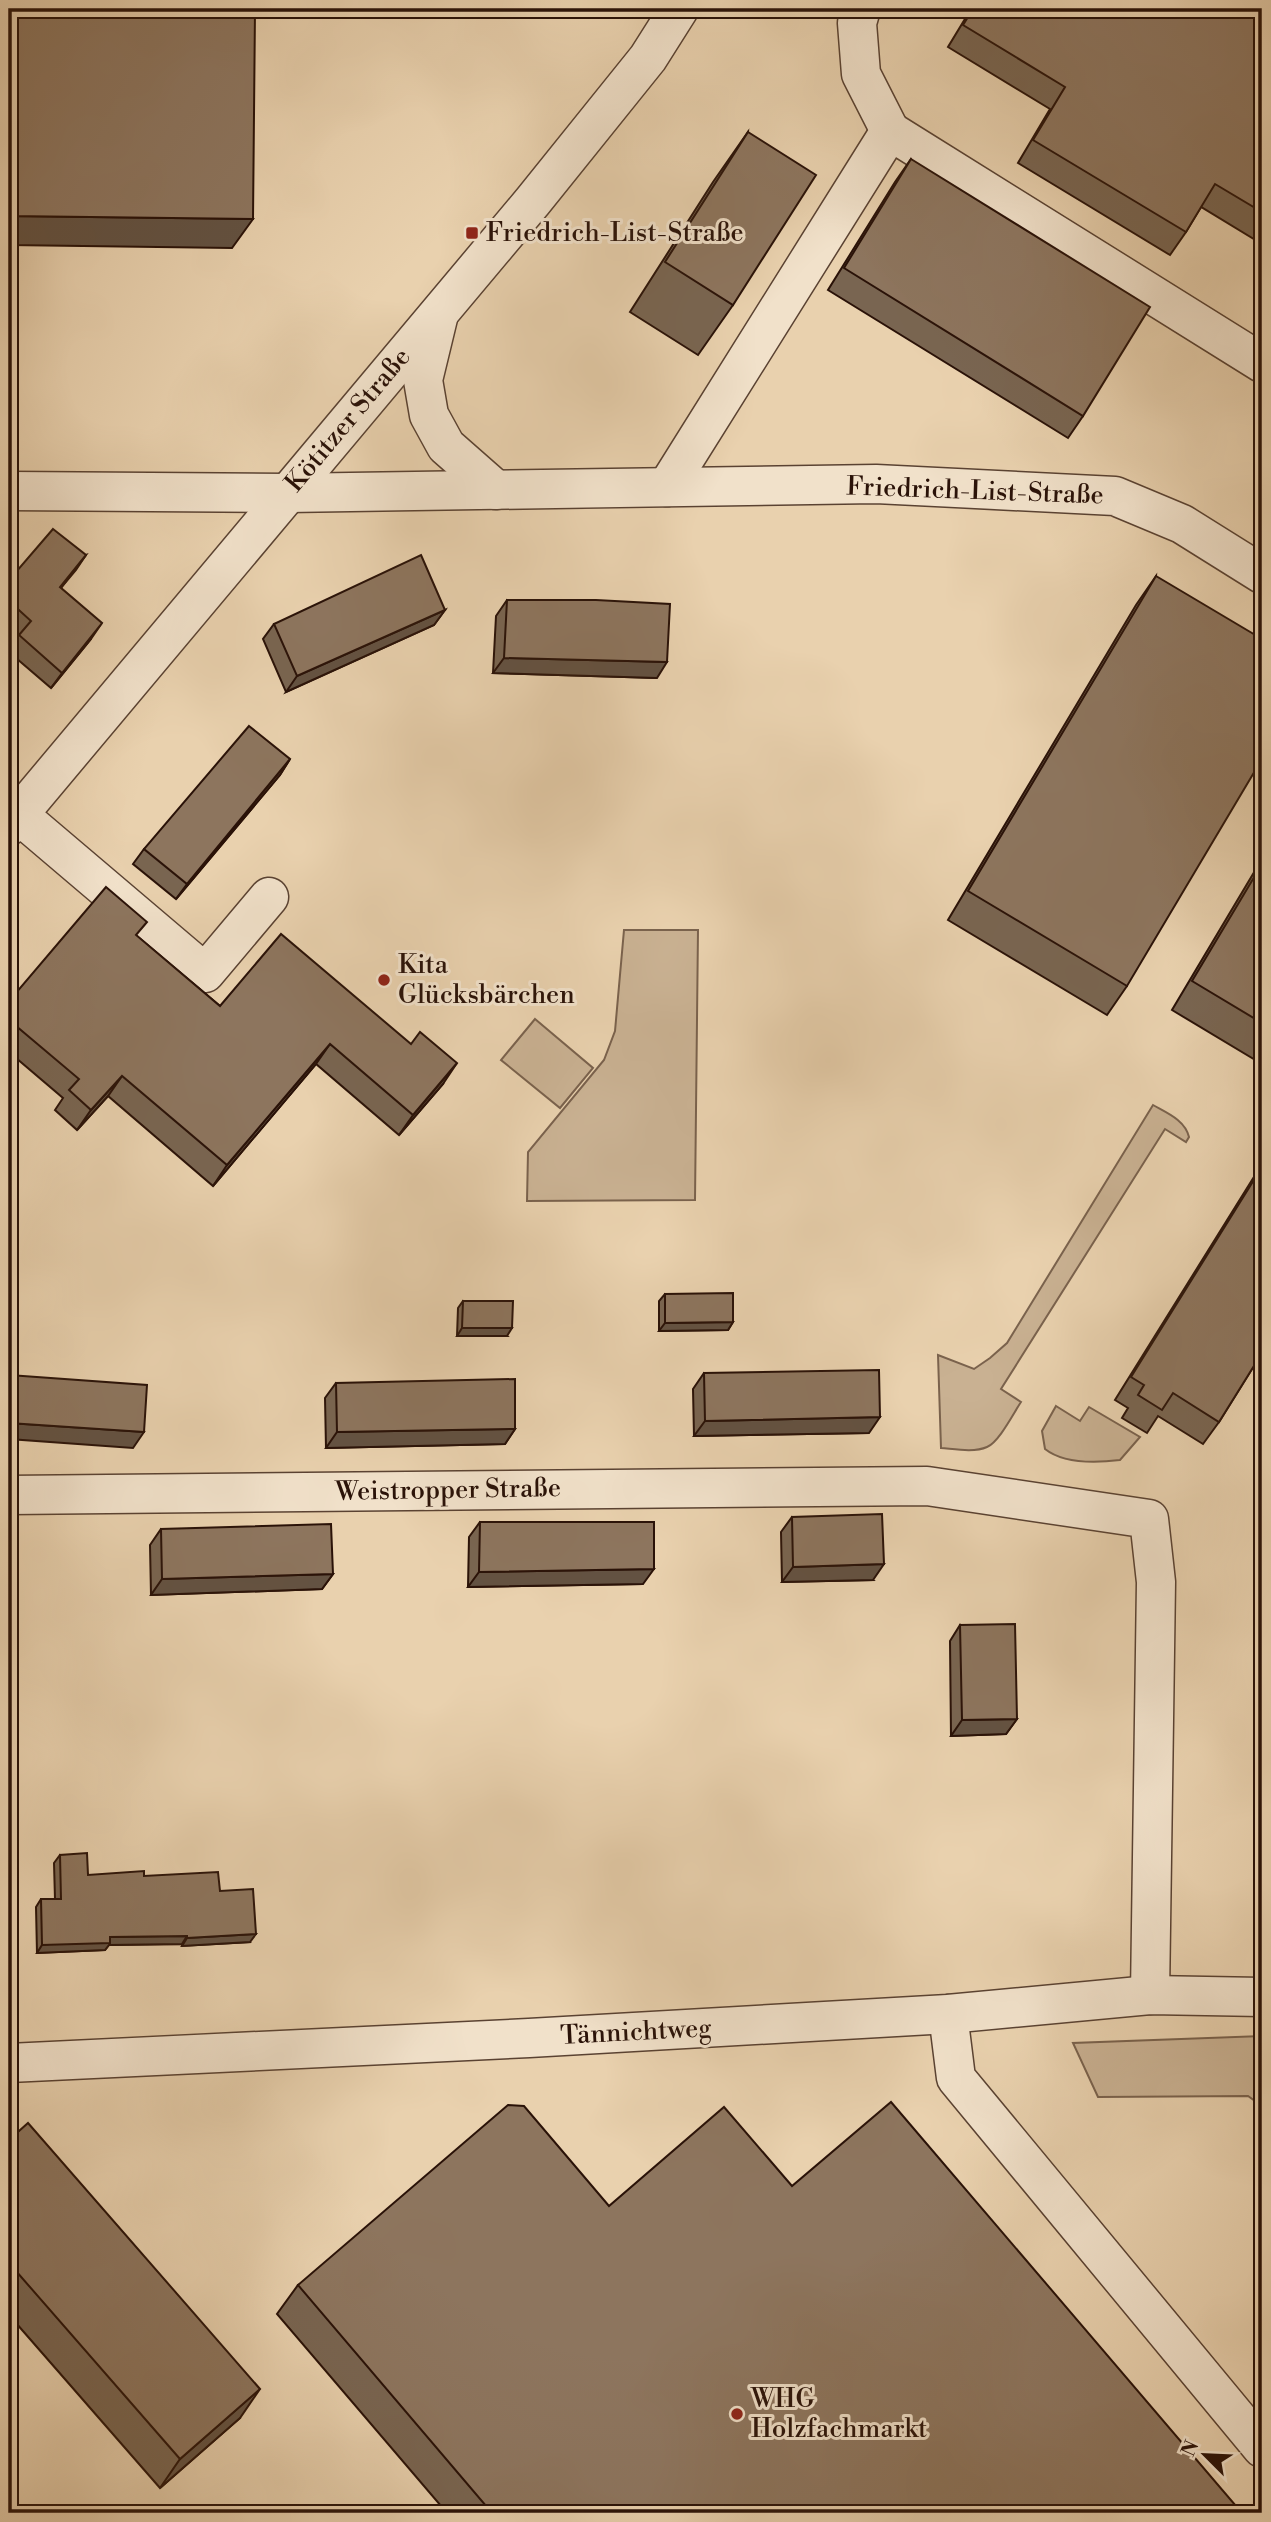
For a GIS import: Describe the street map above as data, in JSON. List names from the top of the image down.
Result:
{
  "streets": {
    "street": [
      "Kötitzer Straße",
      "Friedrich-List-Straße",
      "Weistropper Straße",
      "Tännichtweg"
    ]
  },
  "crossings": [
    ["Kötitzer Straße", "Friedrich-List-Straße"],
    ["Weistropper Straße", "Tännichtweg"]
  ],
  "places": {
    "transit": ["Friedrich-List-Straße"],
    "other": ["Kita Glücksbärchen", "WHG Holzfachmarkt"]
  },
  "north": "top left"
}
